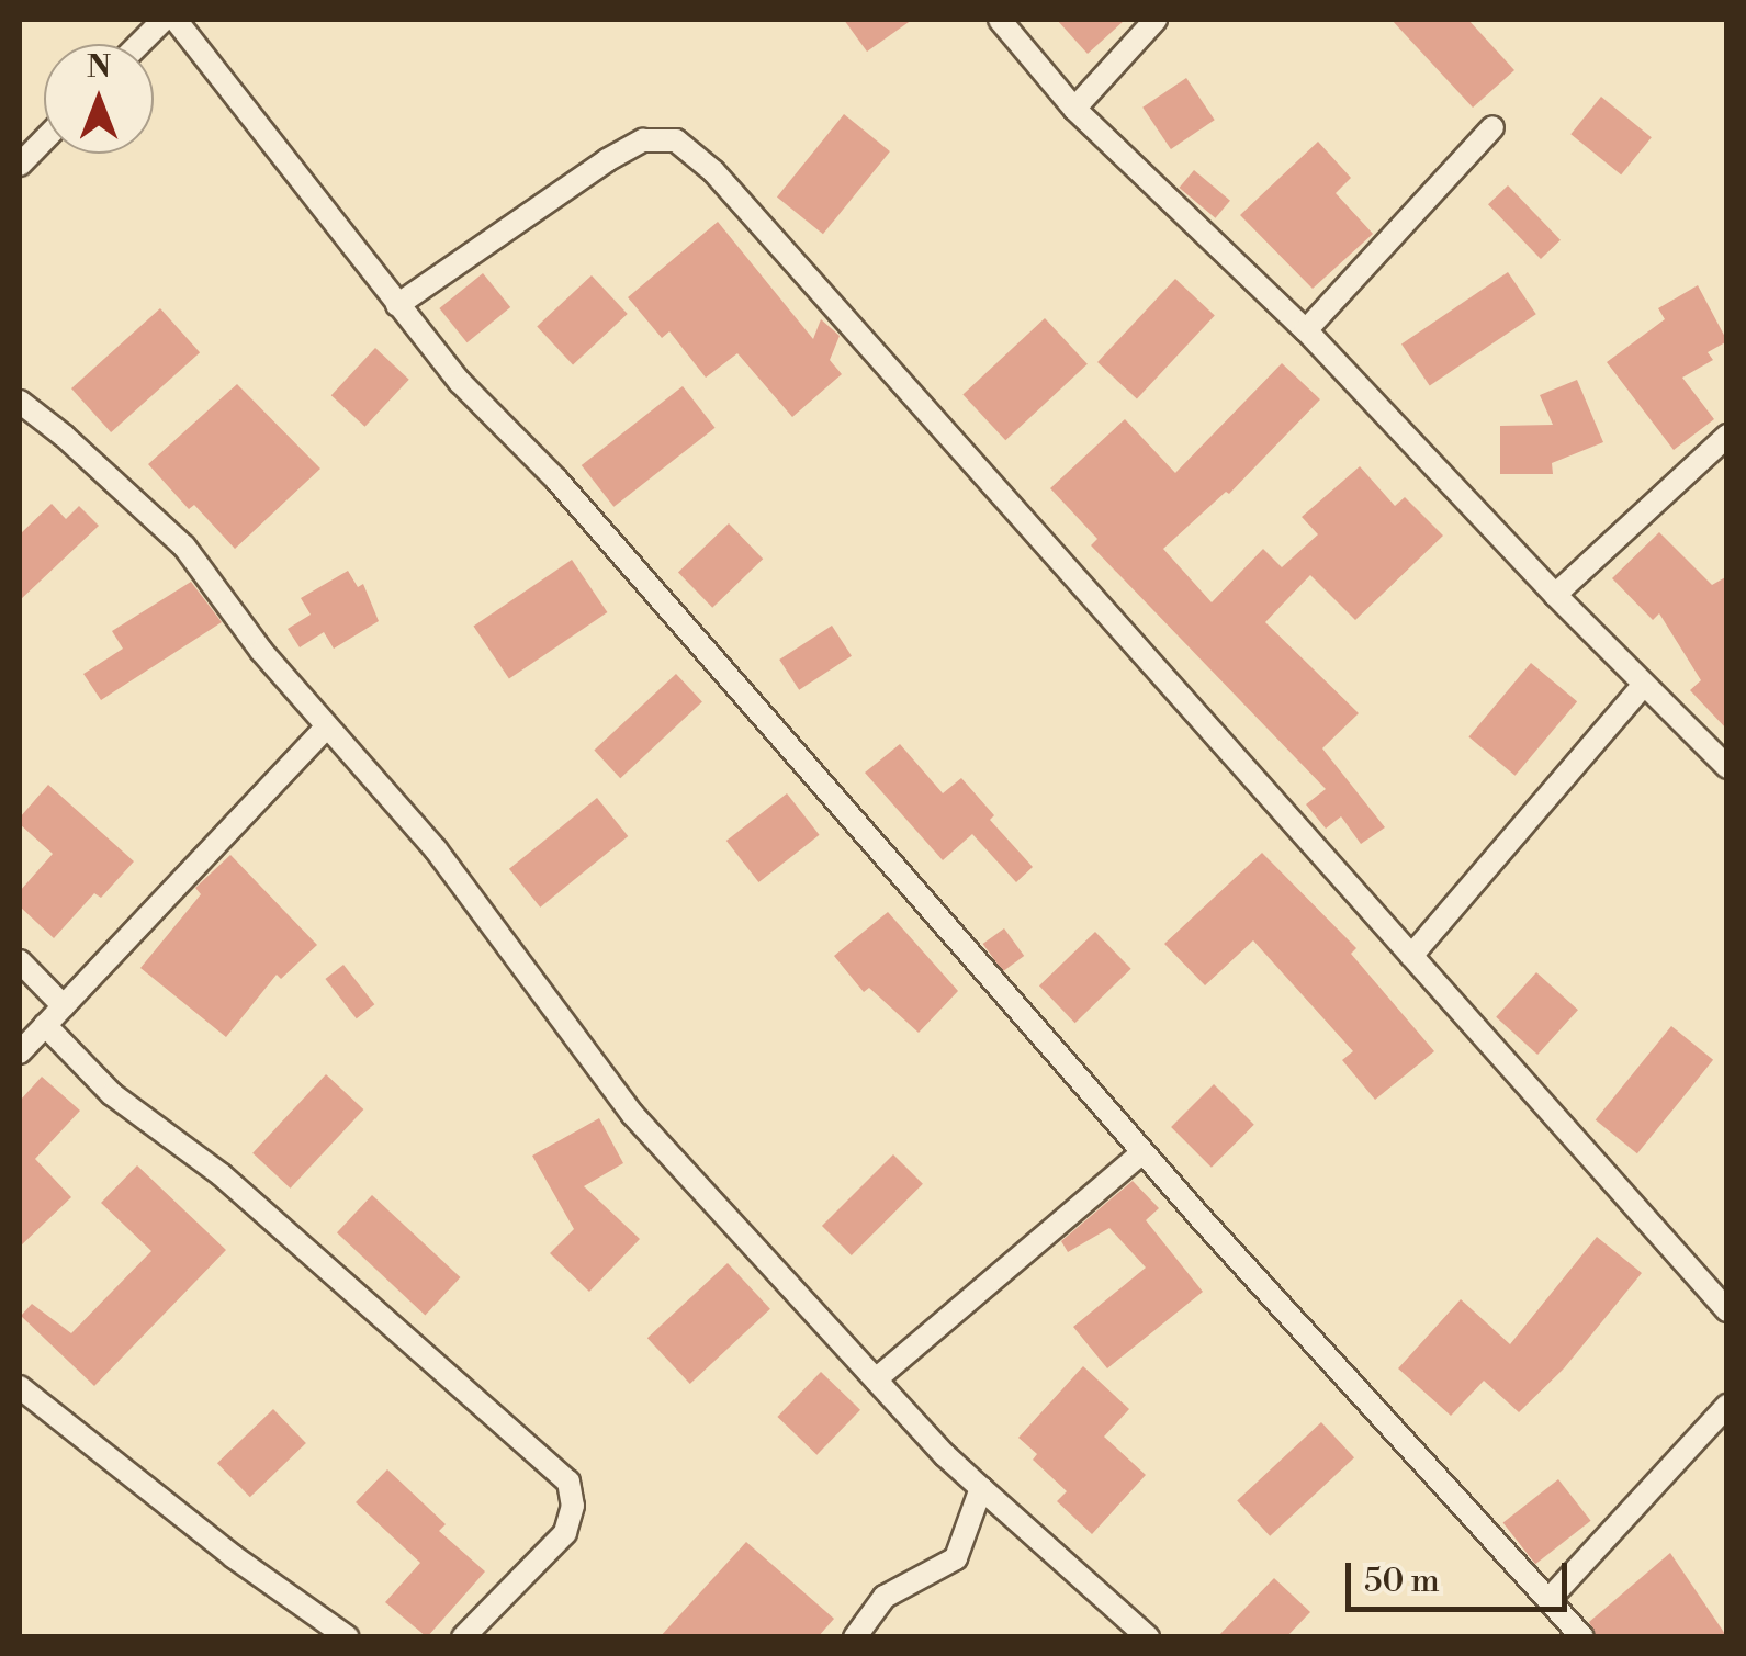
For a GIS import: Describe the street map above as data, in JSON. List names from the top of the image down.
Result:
{
  "scale_bar": "50 m",
  "north": "top"
}
